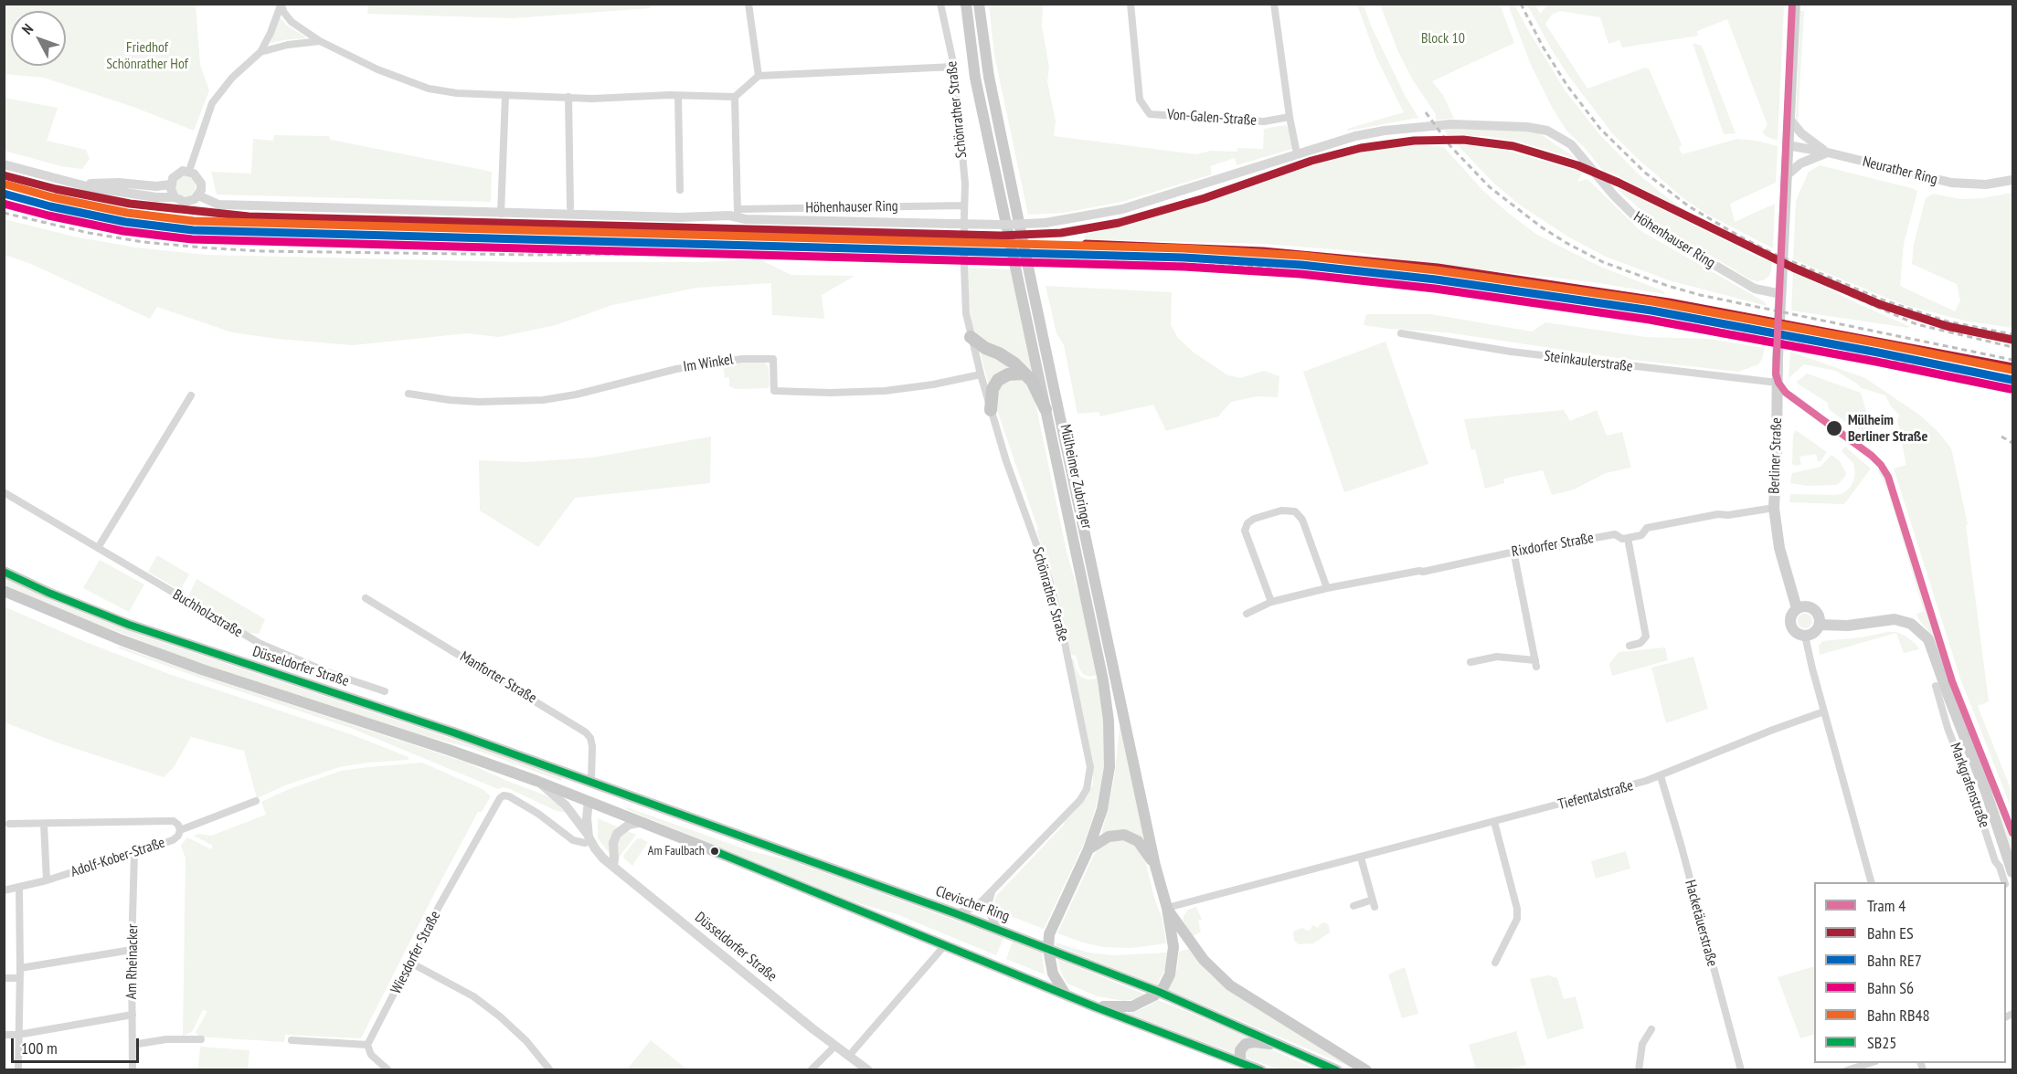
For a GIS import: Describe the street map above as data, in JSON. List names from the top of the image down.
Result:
{
  "streets": {
    "main road": [
      "Berliner Straße",
      "Mülheimer Zubringer",
      "Düsseldorfer Straße",
      "Markgrafenstraße",
      "Clevischer Ring"
    ],
    "street": [
      "Schönrather Straße",
      "Von-Galen-Straße",
      "Neurather Ring",
      "Höhenhauser Ring",
      "Steinkaulerstraße",
      "Im Winkel",
      "Rixdorfer Straße",
      "Buchholzstraße",
      "Manforter Straße",
      "Tiefentalstraße",
      "Adolf-Kober-Straße",
      "Hacketäuerstraße",
      "Wiesdorfer Straße",
      "Am Rheinacker"
    ]
  },
  "crossings": [
    ["Schönrather Straße", "Höhenhauser Ring"],
    ["Schönrather Straße", "Im Winkel"],
    ["Schönrather Straße", "Clevischer Ring"],
    ["Neurather Ring", "Berliner Straße"],
    ["Höhenhauser Ring", "Berliner Straße"],
    ["Steinkaulerstraße", "Berliner Straße"],
    ["Berliner Straße", "Rixdorfer Straße"],
    ["Berliner Straße", "Markgrafenstraße"],
    ["Berliner Straße", "Tiefentalstraße"],
    ["Mülheimer Zubringer", "Tiefentalstraße"],
    ["Mülheimer Zubringer", "Clevischer Ring"],
    ["Düsseldorfer Straße", "Manforter Straße"],
    ["Düsseldorfer Straße", "Clevischer Ring"],
    ["Düsseldorfer Straße", "Wiesdorfer Straße"],
    ["Manforter Straße", "Clevischer Ring"],
    ["Tiefentalstraße", "Hacketäuerstraße"],
    ["Adolf-Kober-Straße", "Am Rheinacker"]
  ],
  "parks": ["Block 10", "Friedhof Schönrather Hof"],
  "places": ["Mülheim Berliner Straße", "Am Faulbach"],
  "lines": [
    "tram line 4",
    "rail line ES",
    "rail line RB48",
    "rail line RE7",
    "rail line S6",
    "transit line SB25"
  ],
  "legend": [
    "Tram 4",
    "Bahn ES",
    "Bahn RE7",
    "Bahn S6",
    "Bahn RB48",
    "SB25"
  ],
  "scale_bar": "100 m",
  "north": "top left"
}
